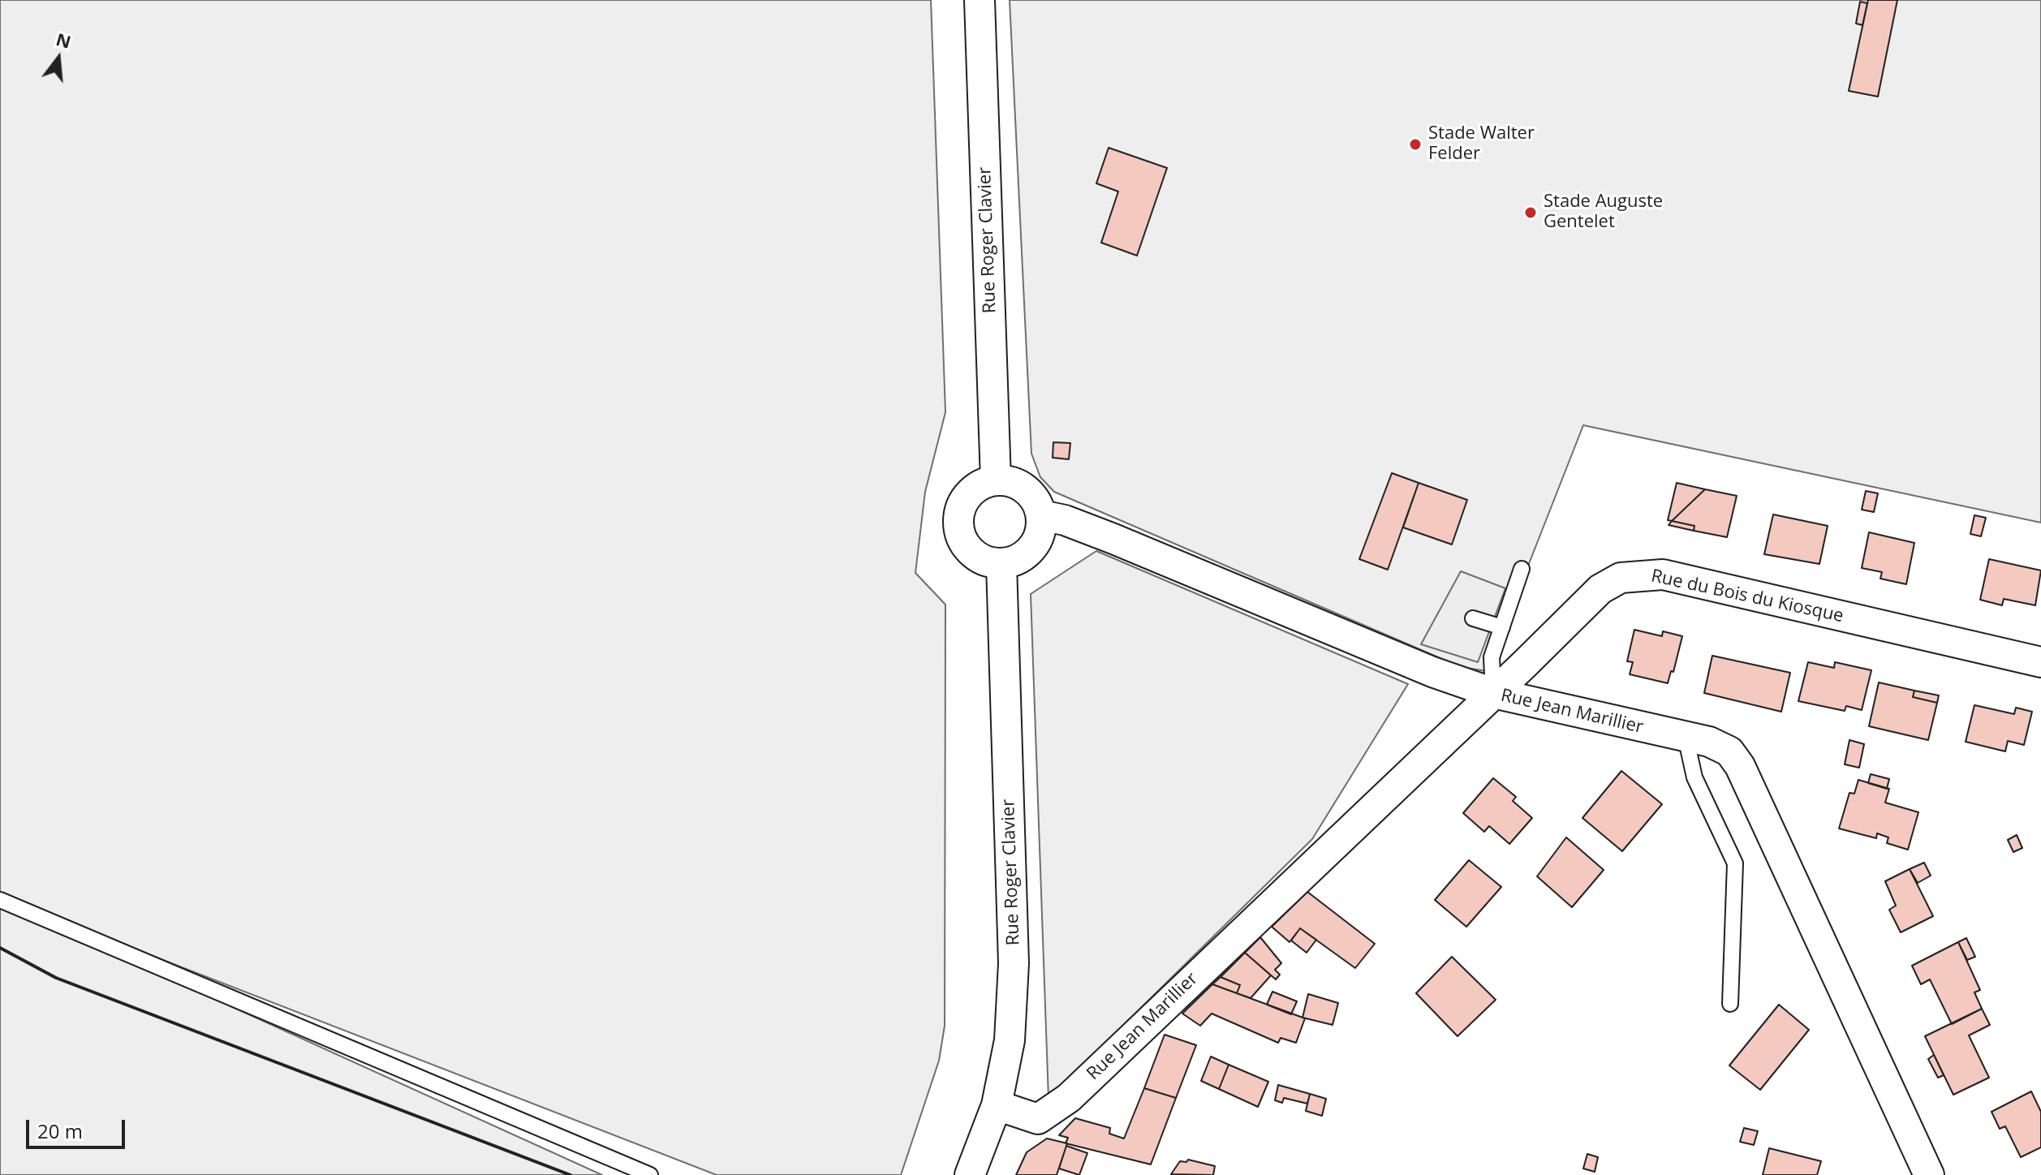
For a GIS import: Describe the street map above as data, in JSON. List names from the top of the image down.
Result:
{
  "streets": {
    "street": ["Rue Roger Clavier", "Rue du Bois du Kiosque", "Rue Jean Marillier"]
  },
  "crossings": [
    ["Rue Roger Clavier", "Rue Jean Marillier"],
    ["Rue du Bois du Kiosque", "Rue Jean Marillier"]
  ],
  "places": ["Stade Walter Felder", "Stade Auguste Gentelet"],
  "scale_bar": "20 m",
  "north": "top"
}
